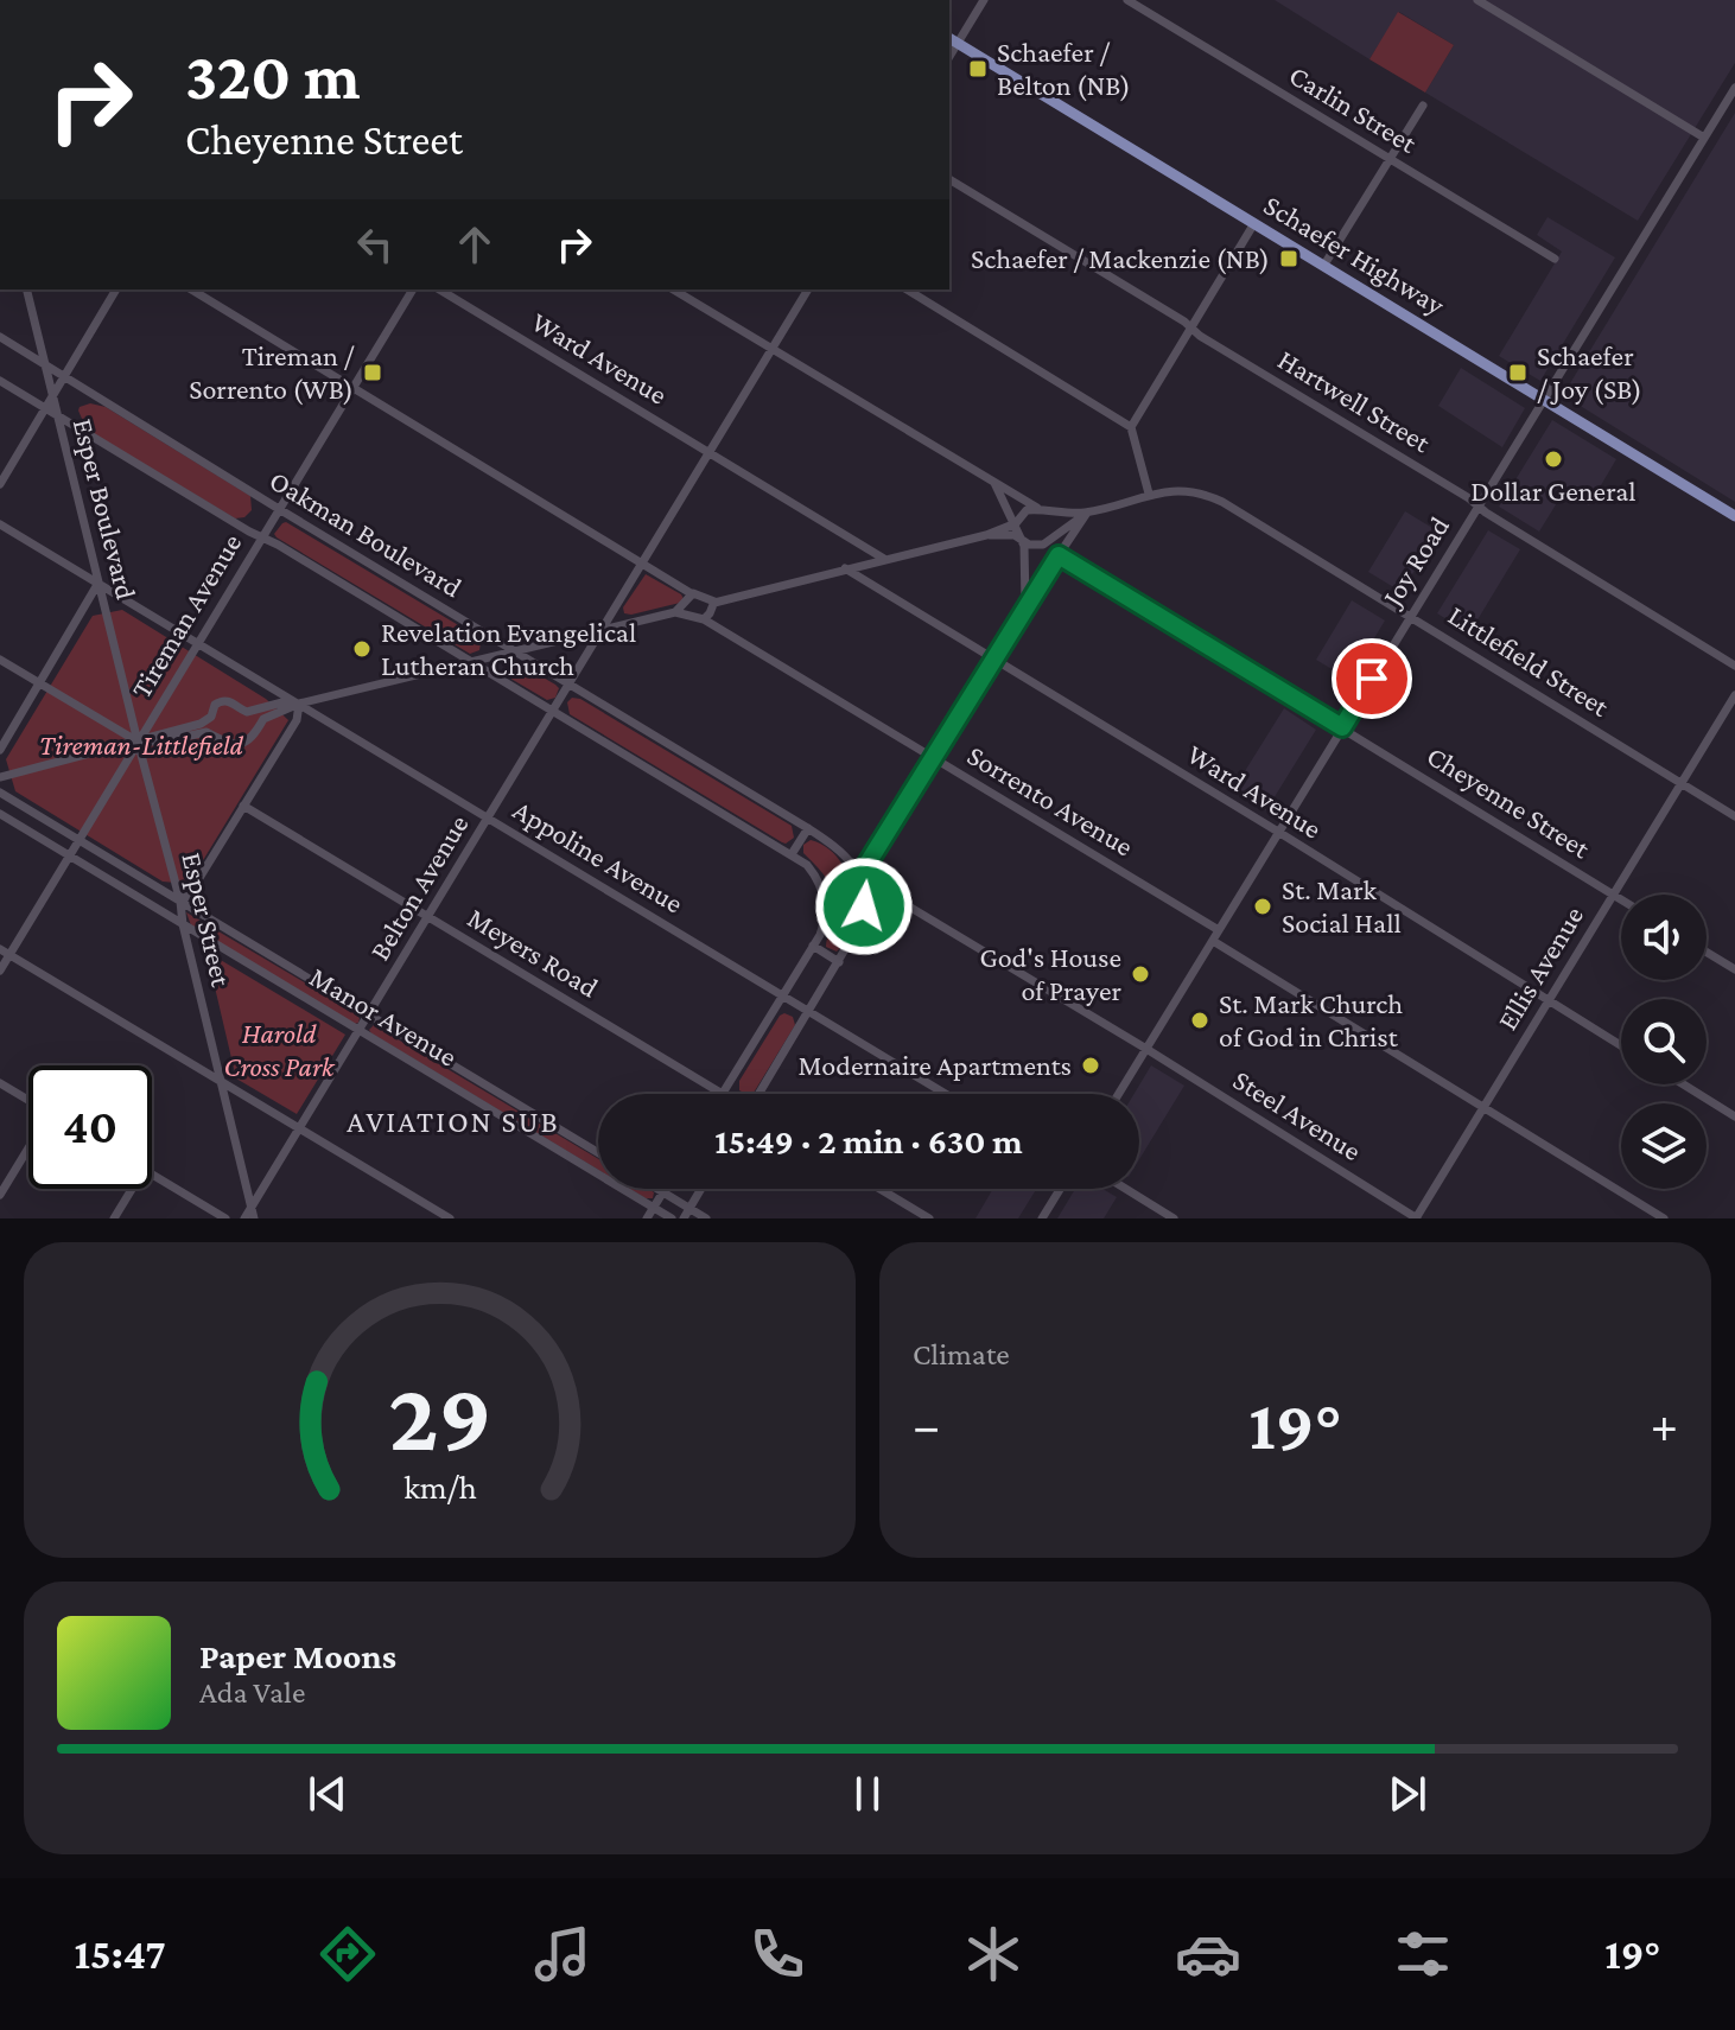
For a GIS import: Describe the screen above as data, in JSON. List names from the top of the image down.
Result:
{
  "streets": {
    "main road": ["Schaefer Highway"],
    "street": [
      "Carlin Street",
      "Ward Avenue",
      "Hartwell Street",
      "Esper Boulevard",
      "Oakman Boulevard",
      "Joy Road",
      "Tireman Avenue",
      "Littlefield Street",
      "Sorrento Avenue",
      "Cheyenne Street",
      "Appoline Avenue",
      "Belton Avenue",
      "Esper Street",
      "Meyers Road",
      "Ellis Avenue",
      "Manor Avenue",
      "Steel Avenue"
    ]
  },
  "crossings": [
    ["Schaefer Highway", "Joy Road"],
    ["Ward Avenue", "Joy Road"],
    ["Ward Avenue", "Littlefield Street"],
    ["Ward Avenue", "Ellis Avenue"],
    ["Hartwell Street", "Joy Road"],
    ["Esper Boulevard", "Oakman Boulevard"],
    ["Esper Boulevard", "Tireman Avenue"],
    ["Esper Boulevard", "Appoline Avenue"],
    ["Esper Boulevard", "Esper Street"],
    ["Oakman Boulevard", "Tireman Avenue"],
    ["Oakman Boulevard", "Appoline Avenue"],
    ["Oakman Boulevard", "Belton Avenue"],
    ["Oakman Boulevard", "Meyers Road"],
    ["Oakman Boulevard", "Steel Avenue"],
    ["Joy Road", "Littlefield Street"],
    ["Joy Road", "Sorrento Avenue"],
    ["Joy Road", "Cheyenne Street"],
    ["Joy Road", "Steel Avenue"],
    ["Tireman Avenue", "Appoline Avenue"],
    ["Tireman Avenue", "Esper Street"],
    ["Tireman Avenue", "Manor Avenue"],
    ["Littlefield Street", "Ellis Avenue"],
    ["Cheyenne Street", "Ellis Avenue"],
    ["Appoline Avenue", "Belton Avenue"],
    ["Belton Avenue", "Esper Street"],
    ["Belton Avenue", "Meyers Road"],
    ["Belton Avenue", "Manor Avenue"],
    ["Esper Street", "Manor Avenue"],
    ["Ellis Avenue", "Steel Avenue"]
  ],
  "districts": ["AVIATION SUB"],
  "parks": ["Tireman-Littlefield", "Harold Cross Park"],
  "places": {
    "transit": [
      "Schaefer / Belton (NB)",
      "Schaefer / Mackenzie (NB)",
      "Tireman / Sorrento (WB)",
      "Schaefer / Joy (SB)"
    ],
    "other": [
      "Dollar General",
      "Revelation Evangelical Lutheran Church",
      "St. Mark Social Hall",
      "God's House of Prayer",
      "St. Mark Church of God in Christ",
      "Modernaire Apartments"
    ]
  },
  "page": {
    "turn": ["320 m", "Cheyenne Street"],
    "limit": "40",
    "trip": "15:49 · 2 min · 630 m",
    "tile": "Climate",
    "heat": ["−", "19°", "+"],
    "song": ["Paper Moons", "Ada Vale"],
    "tabs": ["15:47", "19°"],
    "gauge": ["29", "km/h"]
  }
}
